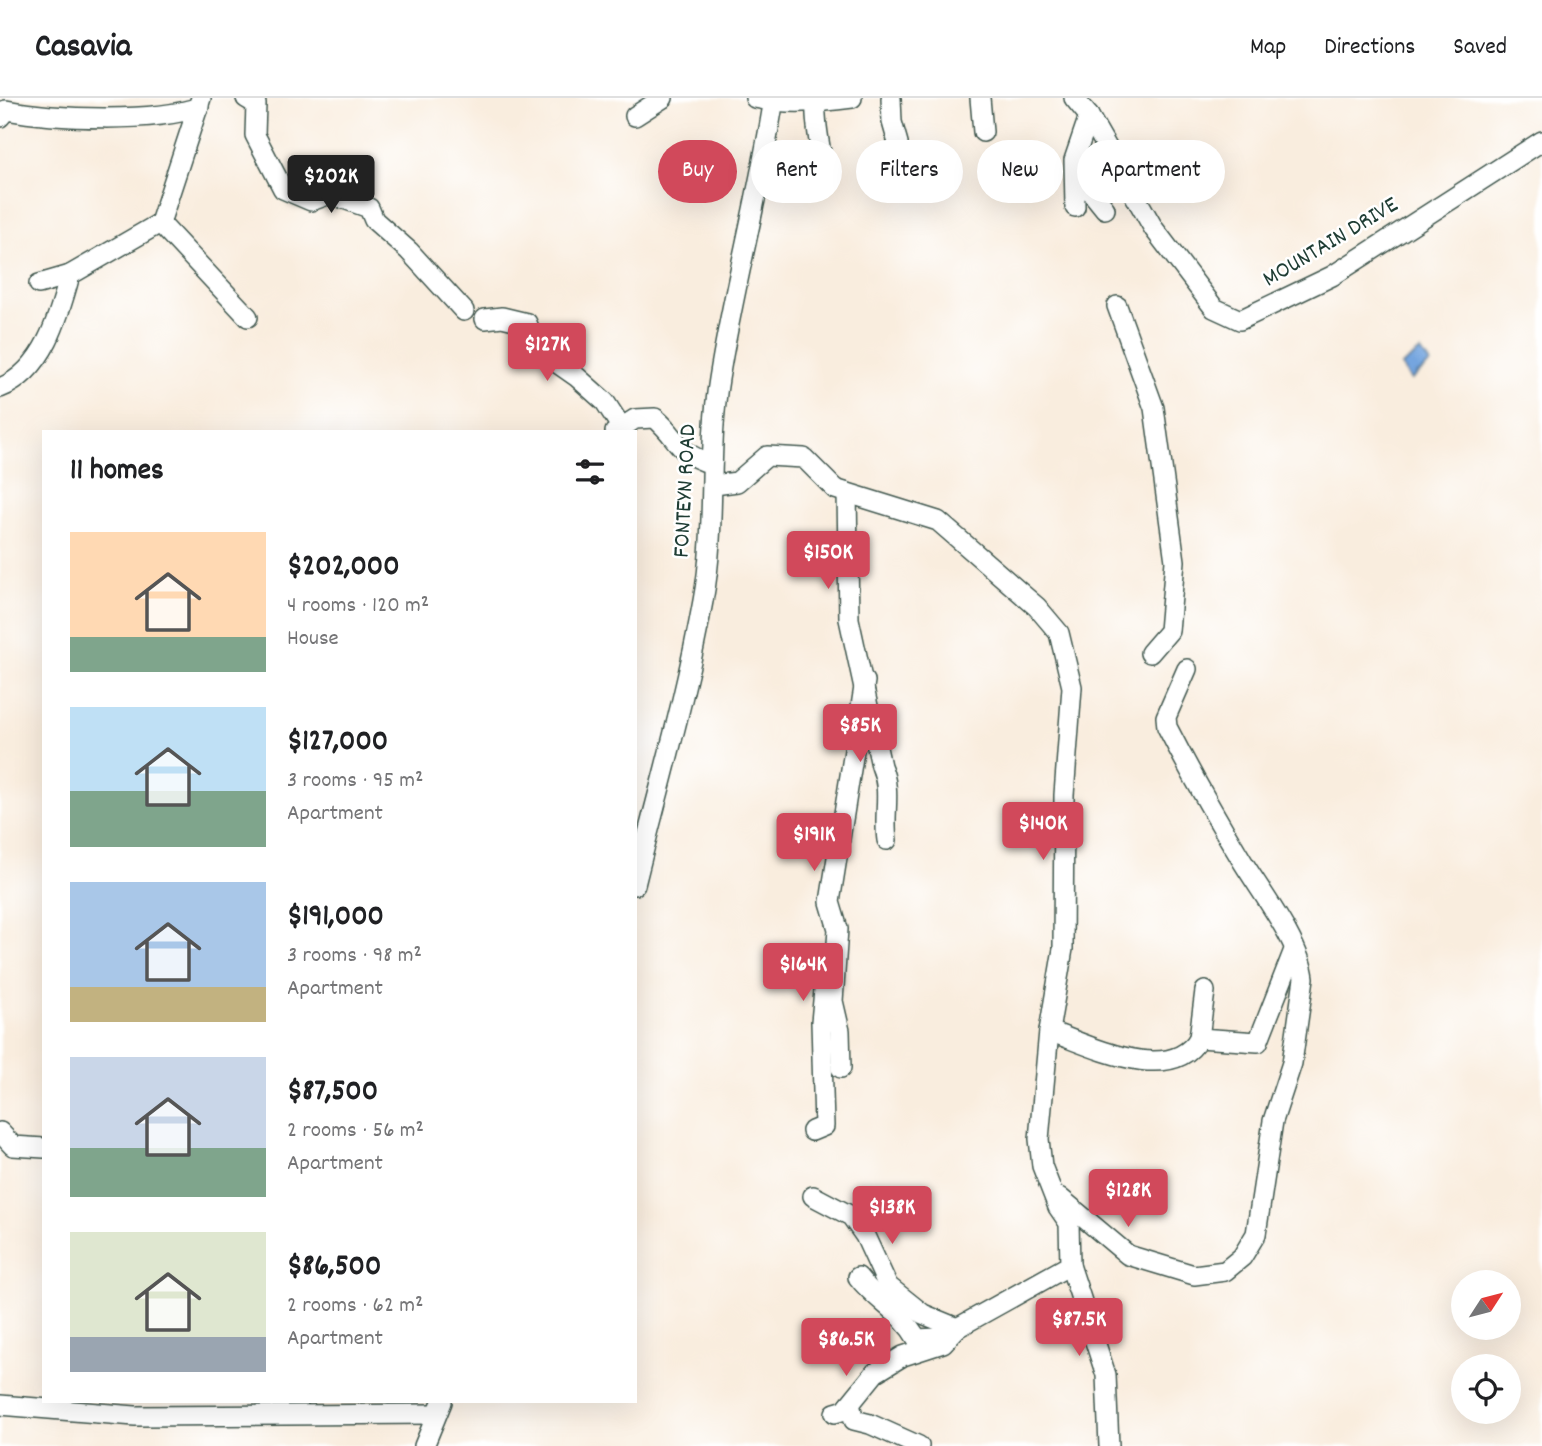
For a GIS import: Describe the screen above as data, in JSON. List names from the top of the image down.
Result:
{
  "streets": {
    "street": ["MOUNTAIN DRIVE", "FONTEYN ROAD"]
  },
  "north": "top right",
  "page": {
    "header": "Casavia",
    "nav": ["Map", "Directions", "Saved"],
    "chip": [
      "Buy",
      "Rent",
      "Filters",
      "New",
      "Apartment"
    ],
    "price": [
      "$202K",
      "$127K",
      "$150K",
      "$85K",
      "$140K",
      "$191K",
      "$164K",
      "$128K",
      "$138K",
      "$87.5K",
      "$86.5K"
    ],
    "heading": "11 homes",
    "list": [
      {
        "name": "$202,000",
        "note": "4 rooms · 120 m² · House"
      },
      {
        "name": "$127,000",
        "note": "3 rooms · 95 m² · Apartment"
      },
      {
        "name": "$191,000",
        "note": "3 rooms · 98 m² · Apartment"
      },
      {
        "name": "$87,500",
        "note": "2 rooms · 56 m² · Apartment"
      },
      {
        "name": "$86,500",
        "note": "2 rooms · 62 m² · Apartment"
      }
    ]
  }
}
